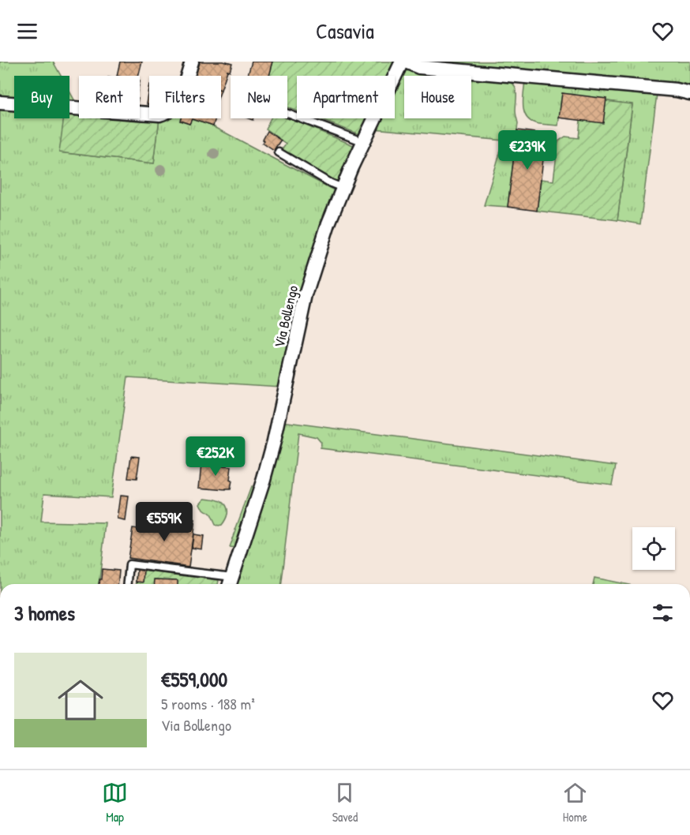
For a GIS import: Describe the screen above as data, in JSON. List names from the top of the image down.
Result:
{
  "streets": {
    "street": ["Via Bollengo"]
  },
  "page": {
    "header": "Casavia",
    "chip": [
      "Buy",
      "Rent",
      "Filters",
      "New",
      "Apartment",
      "House"
    ],
    "price": ["€239K", "€252K", "€559K"],
    "heading": "3 homes",
    "list": [
      {
        "name": "€559,000",
        "note": "5 rooms · 188 m² · Via Bollengo"
      }
    ],
    "tabs": ["Map", "Saved", "Home"]
  }
}
